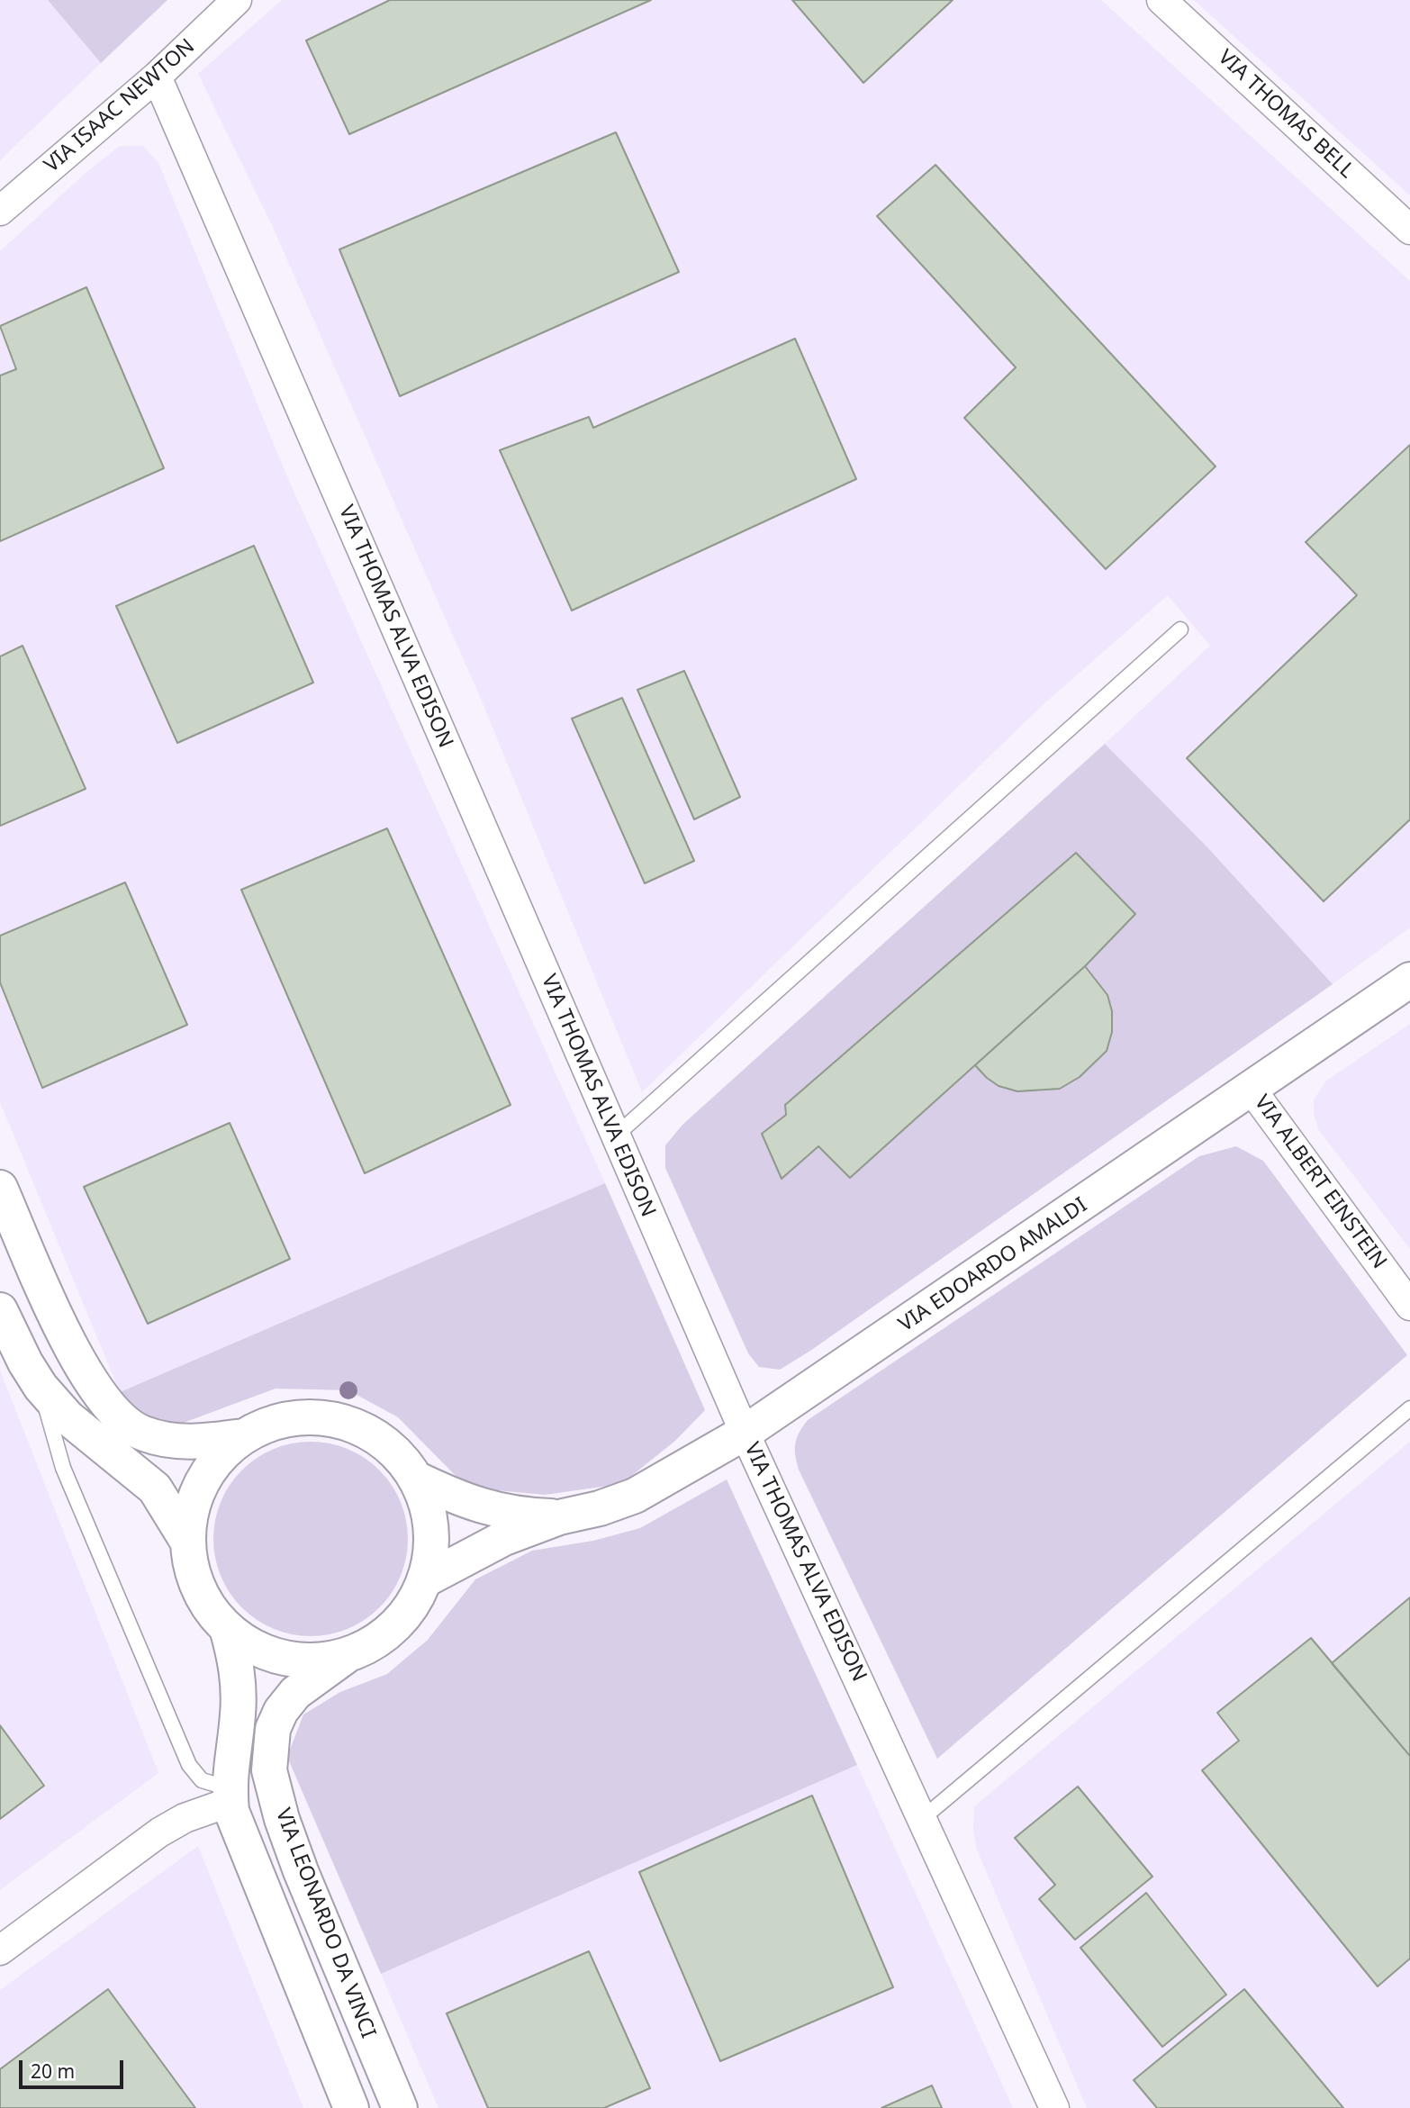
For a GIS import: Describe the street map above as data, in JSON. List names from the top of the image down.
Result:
{
  "streets": {
    "main road": ["VIA EDOARDO AMALDI", "VIA LEONARDO DA VINCI"],
    "street": [
      "VIA ISAAC NEWTON",
      "VIA THOMAS BELL",
      "VIA THOMAS ALVA EDISON",
      "VIA ALBERT EINSTEIN"
    ]
  },
  "crossings": [
    ["VIA ISAAC NEWTON", "VIA THOMAS ALVA EDISON"],
    ["VIA THOMAS ALVA EDISON", "VIA EDOARDO AMALDI"],
    ["VIA ALBERT EINSTEIN", "VIA EDOARDO AMALDI"]
  ],
  "scale_bar": "20 m"
}
